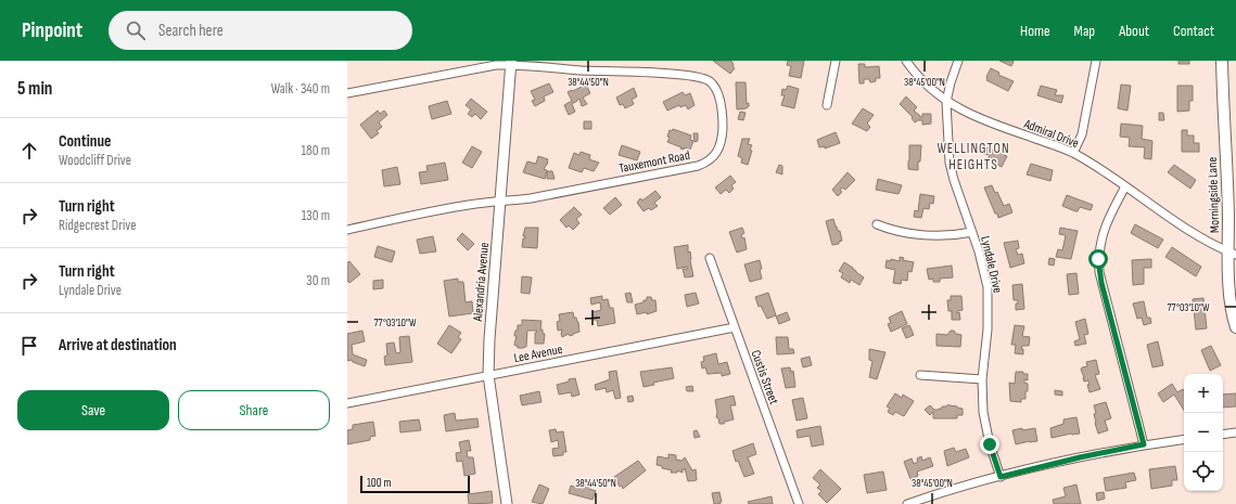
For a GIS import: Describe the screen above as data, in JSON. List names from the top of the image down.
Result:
{
  "streets": {
    "main road": ["Morningside Lane"],
    "street": [
      "Admiral Drive",
      "Tauxemont Road",
      "Lyndale Drive",
      "Alexandria Avenue",
      "Lee Avenue",
      "Custis Street"
    ]
  },
  "crossings": [
    ["Admiral Drive", "Morningside Lane"],
    ["Admiral Drive", "Lyndale Drive"],
    ["Tauxemont Road", "Alexandria Avenue"],
    ["Alexandria Avenue", "Lee Avenue"],
    ["Lee Avenue", "Custis Street"]
  ],
  "districts": ["WELLINGTON HEIGHTS"],
  "scale_bar": "100 m",
  "page": {
    "header": "Pinpoint",
    "search": "Search here",
    "nav": [
      "Home",
      "Map",
      "About",
      "Contact"
    ],
    "heading": ["5 min", "Walk · 340 m"],
    "list": [
      ["Continue", "Woodcliff Drive", "180 m"],
      ["Turn right", "Ridgecrest Drive", "130 m"],
      ["Turn right", "Lyndale Drive", "30 m"],
      "Arrive at destination"
    ],
    "map_buttons": ["+", "−"],
    "buttons": ["Save", "Share"],
    "scale": "100 m"
  },
  "coordinates": ["38°44'50\"N", "38°45'00\"N", "77°03'10\"W"]
}
